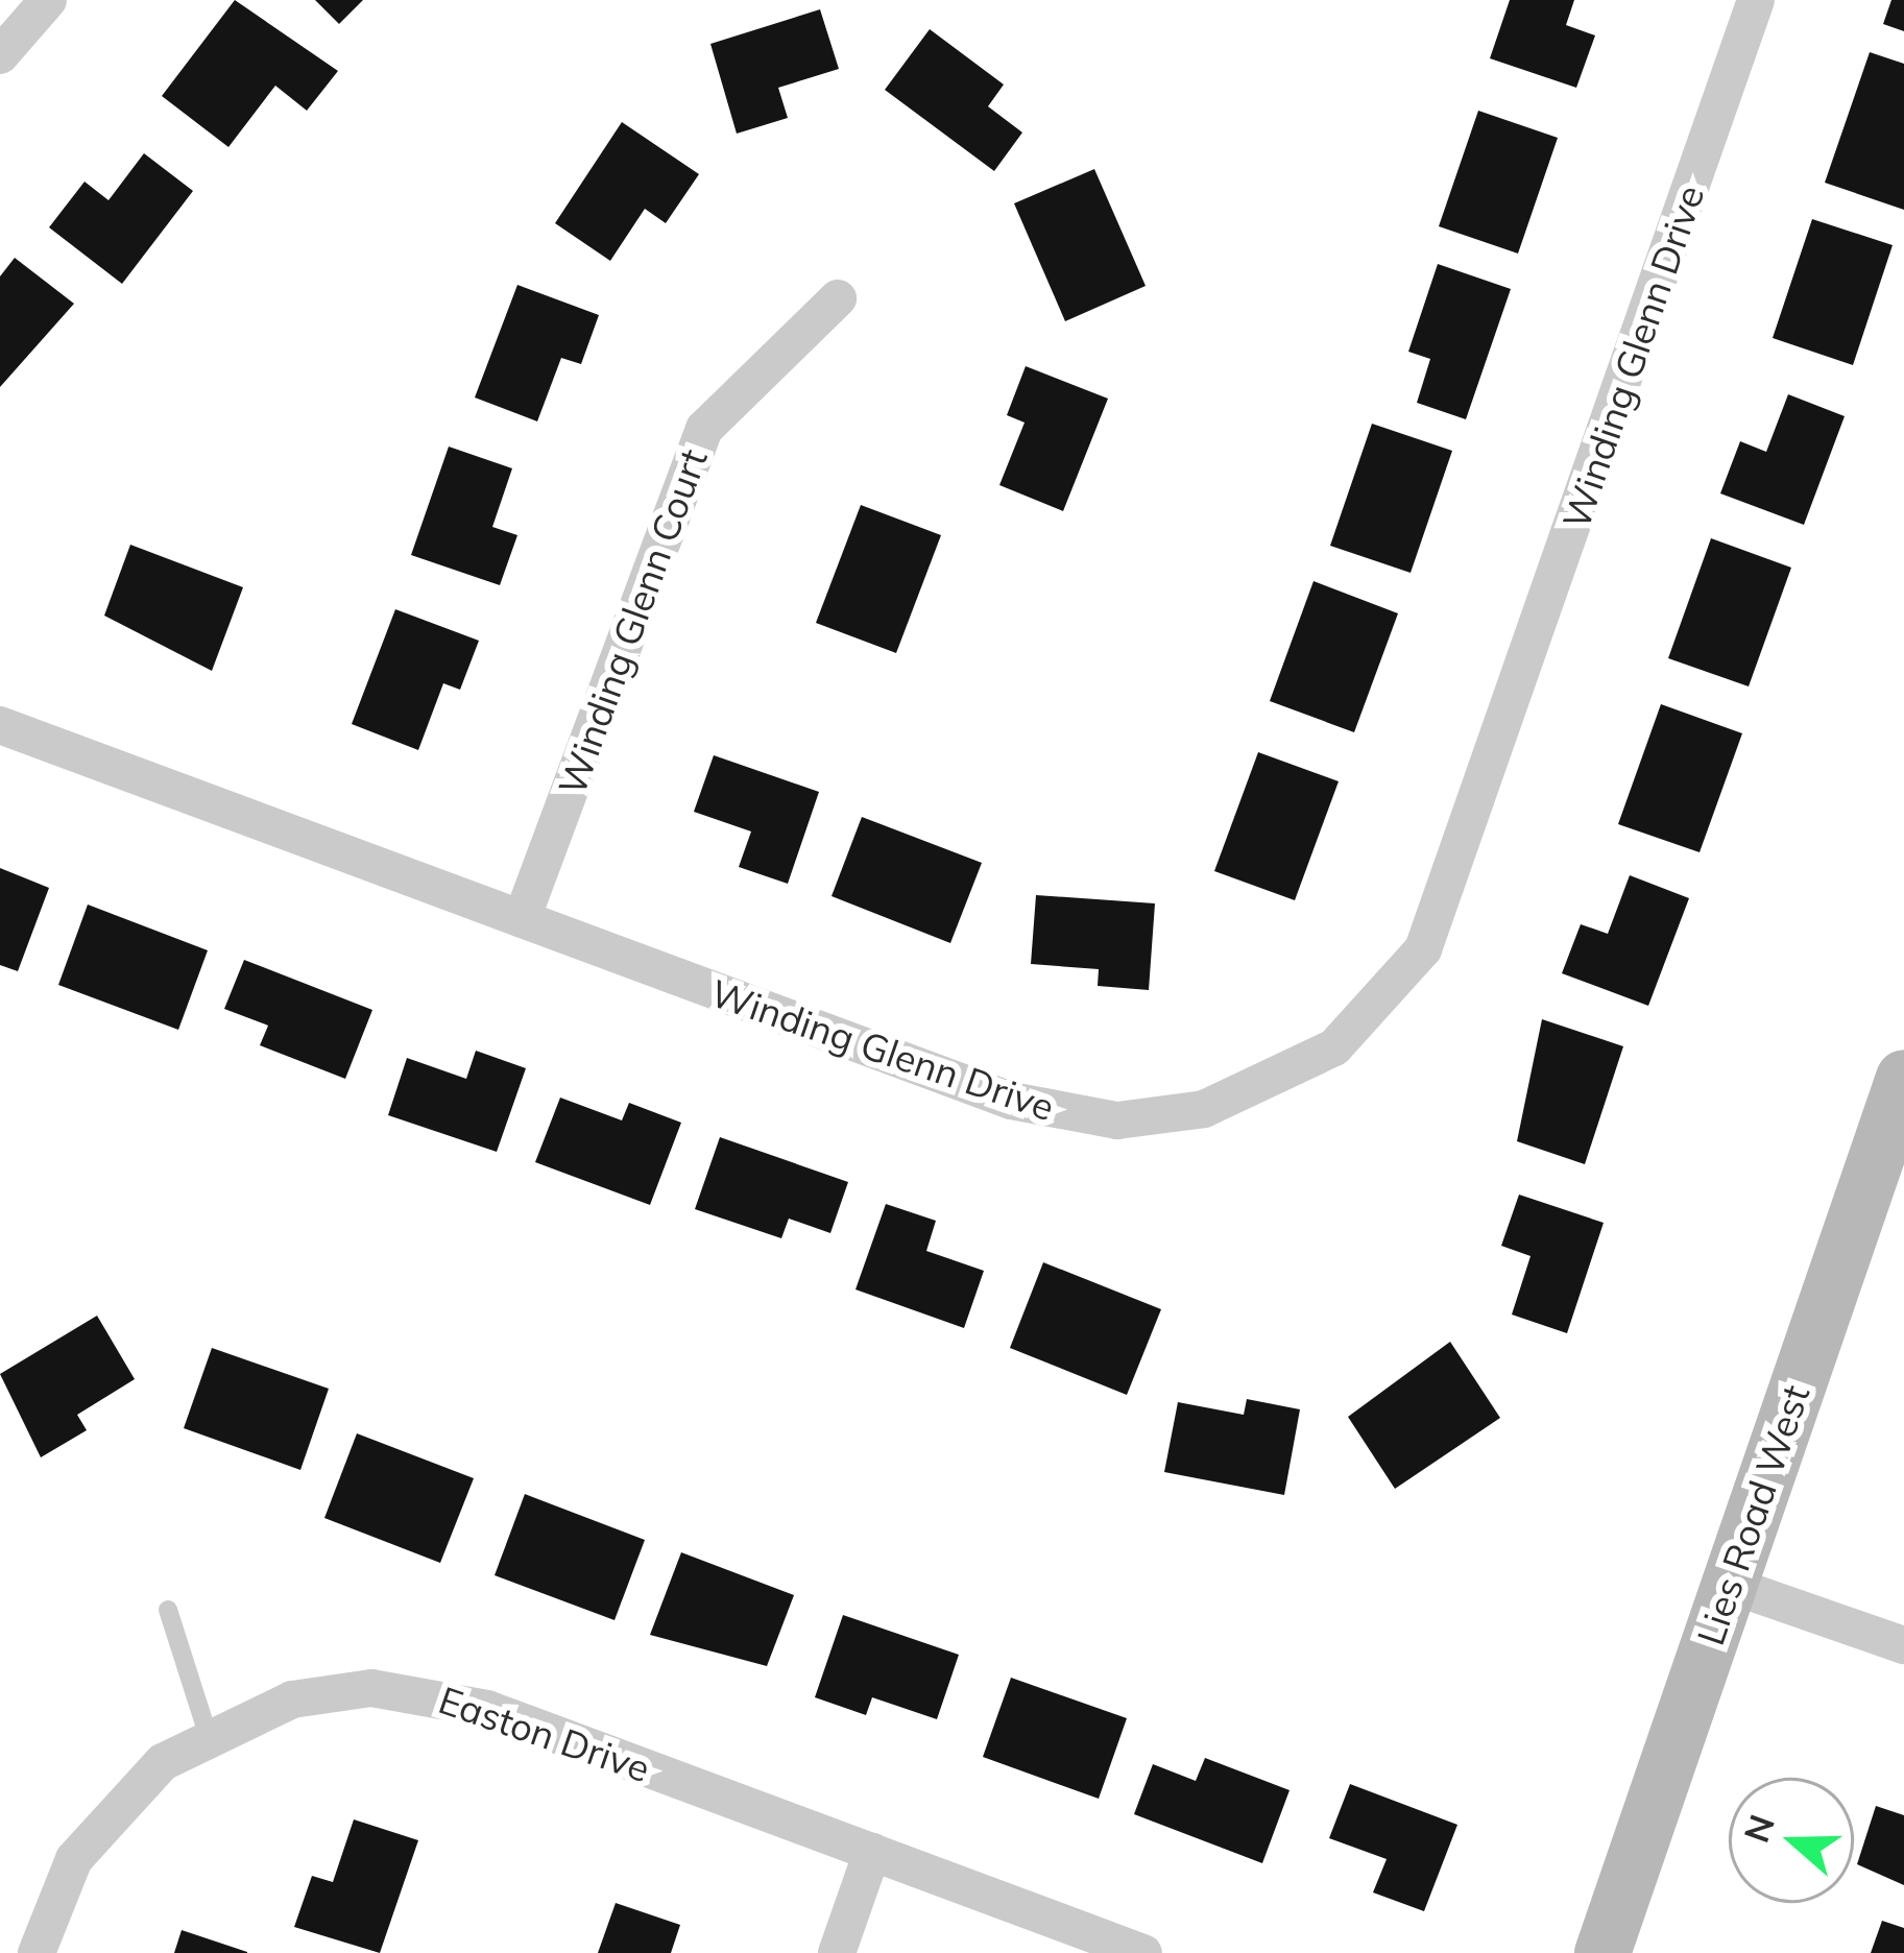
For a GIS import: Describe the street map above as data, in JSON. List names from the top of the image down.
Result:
{
  "streets": {
    "street": [
      "Winding Glenn Drive",
      "Winding Glenn Court",
      "Lies Road West",
      "Easton Drive"
    ]
  },
  "crossings": [
    ["Winding Glenn Drive", "Winding Glenn Court"]
  ],
  "north": "left"
}
